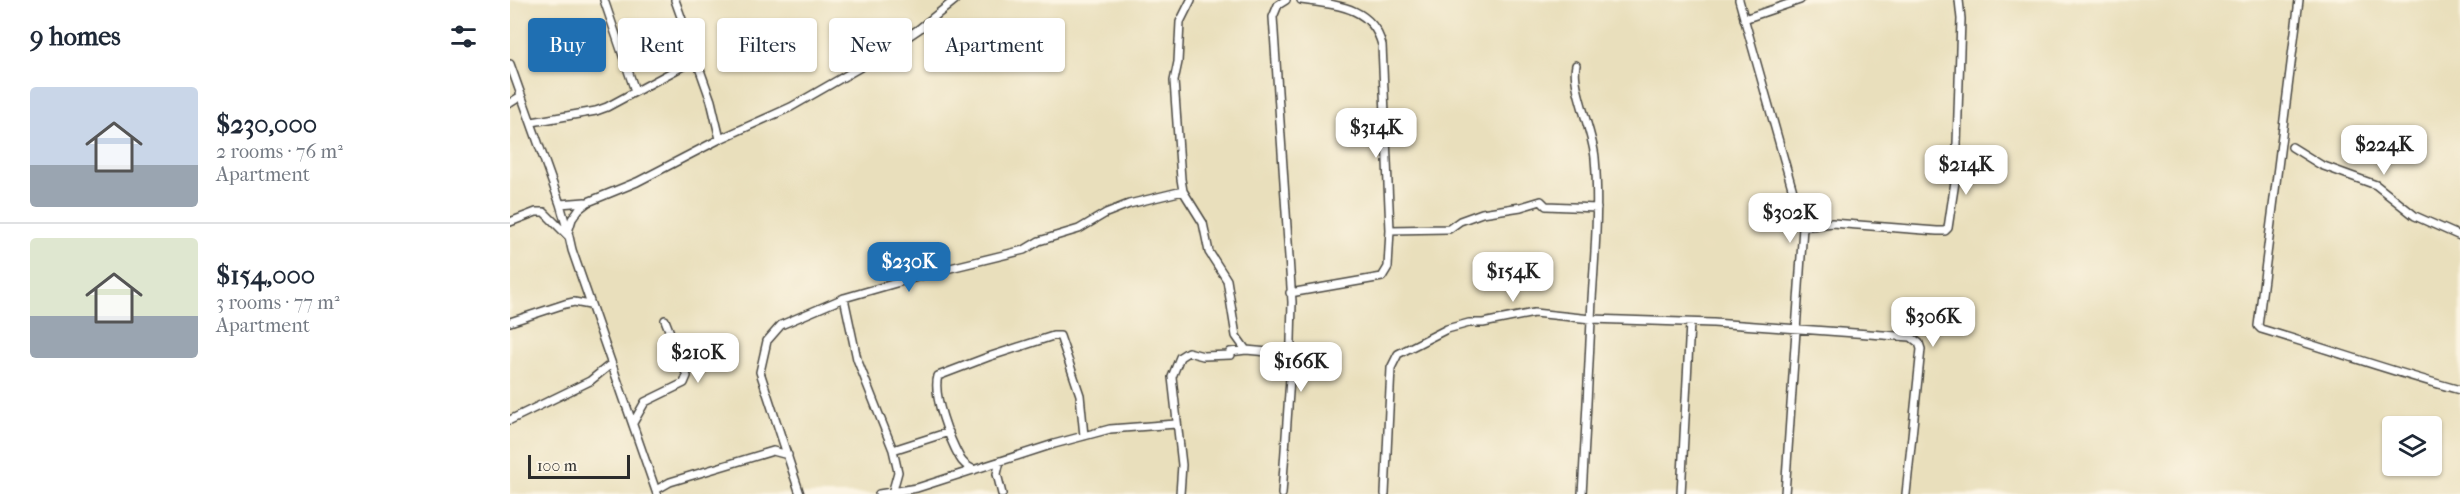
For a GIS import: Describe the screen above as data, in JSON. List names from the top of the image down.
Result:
{
  "scale_bar": "100 m",
  "page": {
    "heading": "9 homes",
    "chip": [
      "Buy",
      "Rent",
      "Filters",
      "New",
      "Apartment"
    ],
    "list": [
      {
        "name": "$230,000",
        "note": "2 rooms · 76 m² · Apartment"
      },
      {
        "name": "$154,000",
        "note": "3 rooms · 77 m² · Apartment"
      }
    ],
    "price": [
      "$314K",
      "$224K",
      "$214K",
      "$302K",
      "$230K",
      "$154K",
      "$306K",
      "$210K",
      "$166K"
    ],
    "scale": "100 m"
  }
}
